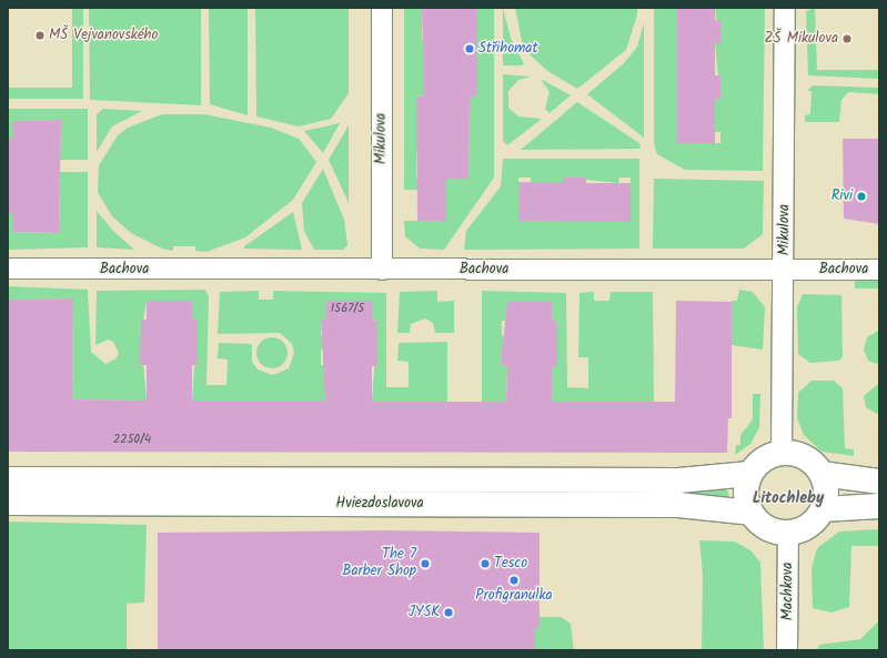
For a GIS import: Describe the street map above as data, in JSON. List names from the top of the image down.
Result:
{
  "streets": {
    "street": [
      "Mikulova",
      "Bachova",
      "Hviezdoslavova",
      "Machkova"
    ]
  },
  "crossings": [
    ["Mikulova", "Bachova"],
    ["Mikulova", "Hviezdoslavova"],
    ["Mikulova", "Machkova"],
    ["Hviezdoslavova", "Machkova"]
  ],
  "districts": ["Litochleby"],
  "places": [
    "MŠ Vejvanovského",
    "ZŠ Mikulova",
    "Střihomat",
    "Rivi",
    "The 7 Barber Shop",
    "Tesco",
    "Profigranulka",
    "JYSK"
  ],
  "house_numbers": ["1567/5", "2250/4"]
}
